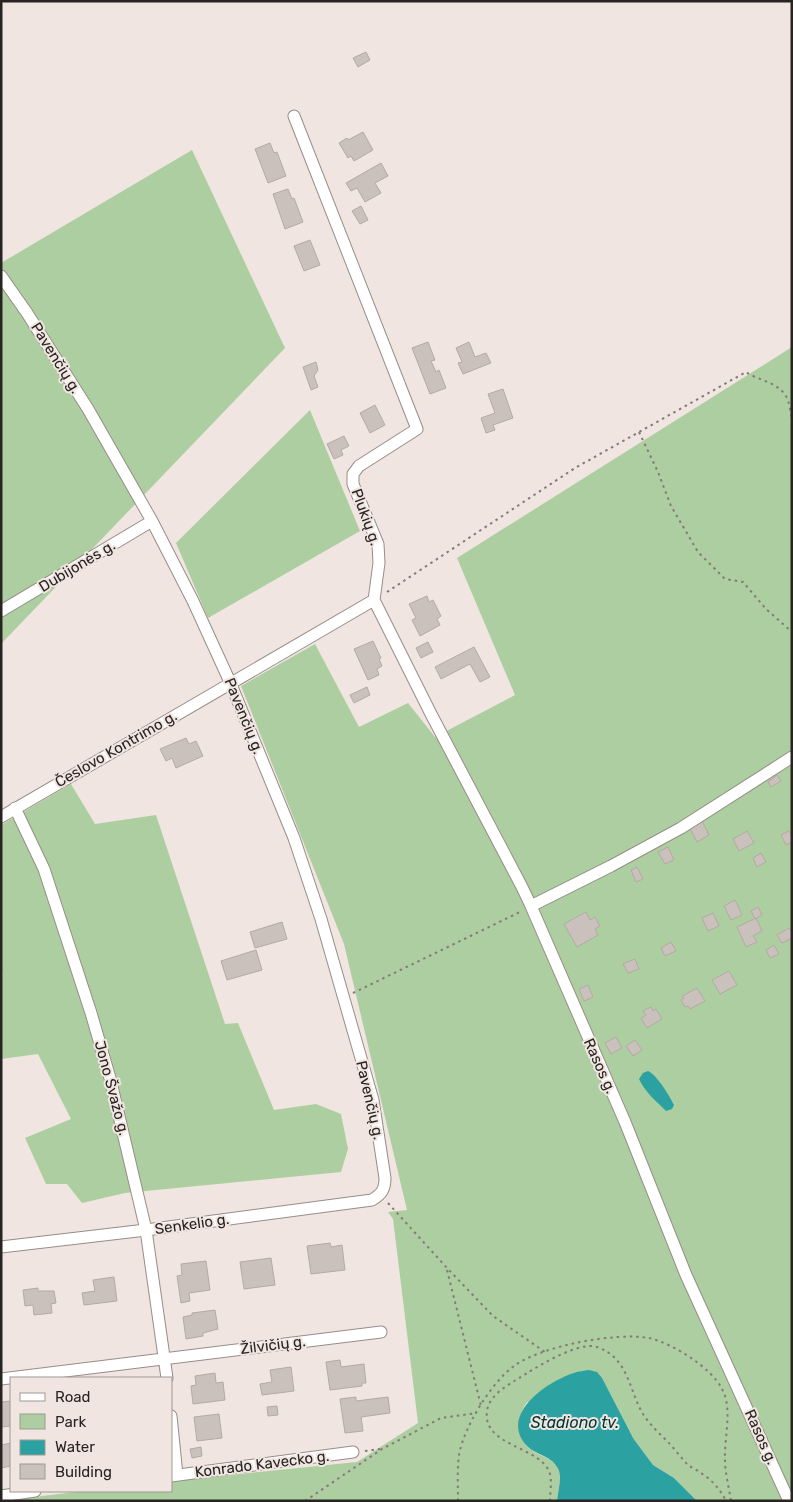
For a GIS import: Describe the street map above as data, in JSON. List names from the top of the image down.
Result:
{
  "streets": {
    "street": [
      "Pavenčių g.",
      "Plukių g.",
      "Dubijonės g.",
      "Česlovo Kontrimo g.",
      "Rasos g.",
      "Jono Švažo g.",
      "Senkelio g.",
      "Žilvičių g.",
      "Konrado Kavecko g."
    ]
  },
  "crossings": [
    ["Pavenčių g.", "Dubijonės g."],
    ["Pavenčių g.", "Česlovo Kontrimo g."],
    ["Pavenčių g.", "Senkelio g."],
    ["Plukių g.", "Česlovo Kontrimo g."],
    ["Česlovo Kontrimo g.", "Jono Švažo g."],
    ["Jono Švažo g.", "Senkelio g."],
    ["Jono Švažo g.", "Žilvičių g."]
  ],
  "water": ["Stadiono tv."],
  "legend": [
    "Road",
    "Park",
    "Water",
    "Building"
  ]
}
